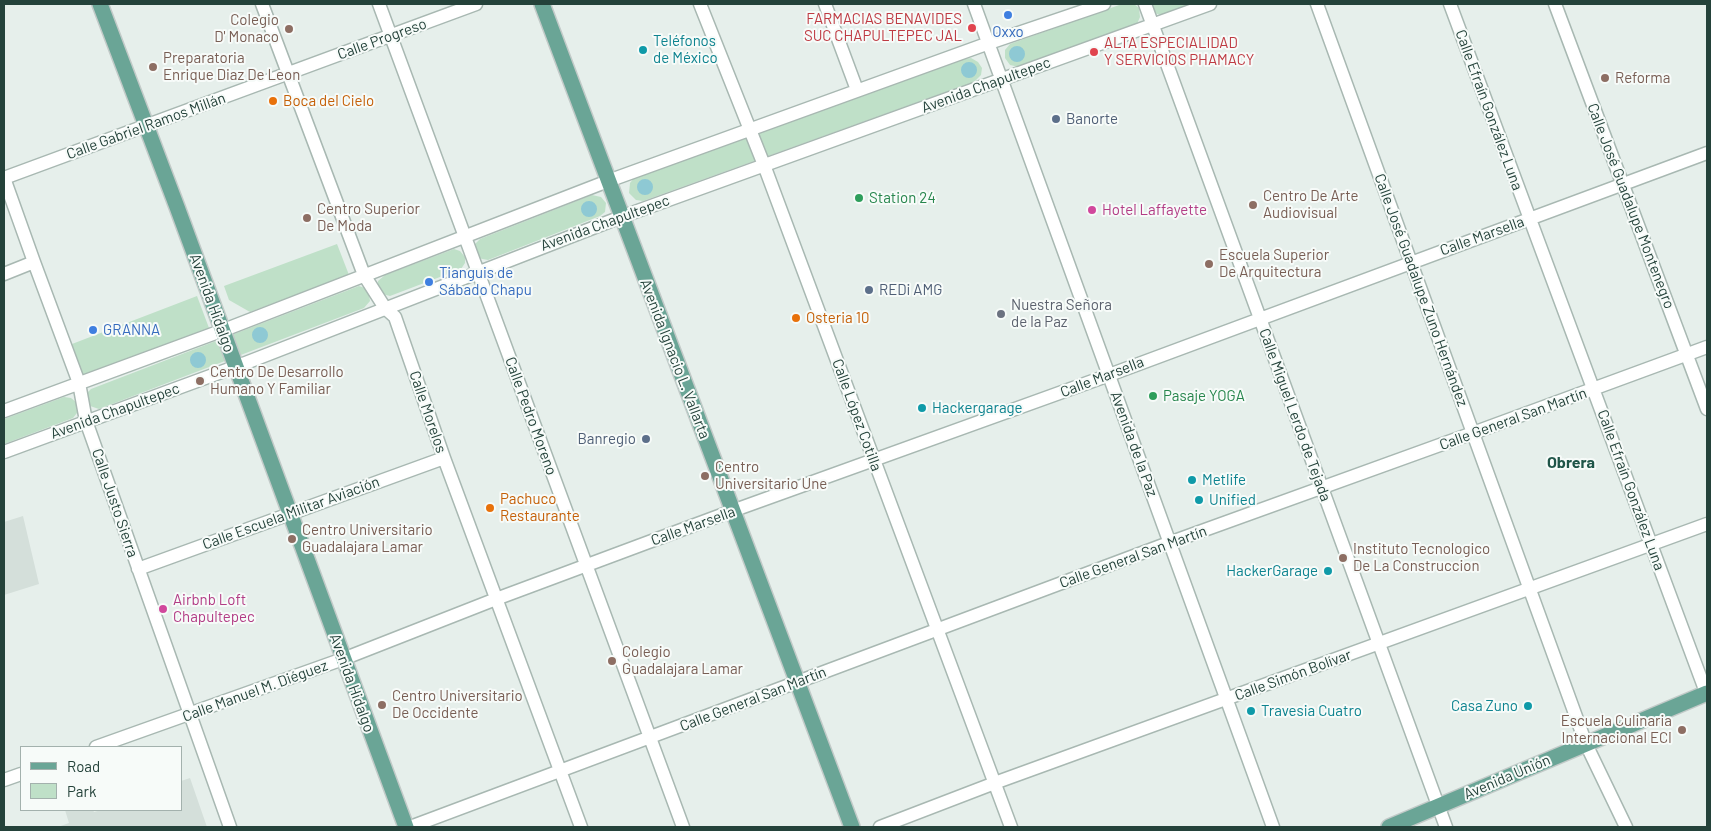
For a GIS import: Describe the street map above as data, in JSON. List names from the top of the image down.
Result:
{
  "streets": {
    "main road": ["Avenida Hidalgo", "Avenida Ignacio L. Vallarta", "Avenida Unión"],
    "street": [
      "Calle Progreso",
      "Avenida Chapultepec",
      "Calle Efraín González Luna",
      "Calle Gabriel Ramos Millán",
      "Calle José Guadalupe Montenegro",
      "Calle Marsella",
      "Calle José Guadalupe Zuno Hernández",
      "Calle Morelos",
      "Calle López Cotilla",
      "Calle Miguel Lerdo de Tejada",
      "Calle Pedro Moreno",
      "Calle General San Martín",
      "Avenida de la Paz",
      "Calle Justo Sierra",
      "Calle Escuela Militar Aviación",
      "Calle Simón Bolívar",
      "Calle Manuel M. Diéguez"
    ]
  },
  "crossings": [
    ["Calle Progreso", "Calle Gabriel Ramos Millán"],
    ["Calle Progreso", "Calle Morelos"],
    ["Calle Progreso", "Calle Pedro Moreno"],
    ["Avenida Chapultepec", "Avenida Hidalgo"],
    ["Avenida Chapultepec", "Avenida Ignacio L. Vallarta"],
    ["Avenida Chapultepec", "Calle Morelos"],
    ["Avenida Chapultepec", "Calle López Cotilla"],
    ["Avenida Chapultepec", "Calle Miguel Lerdo de Tejada"],
    ["Avenida Chapultepec", "Calle Pedro Moreno"],
    ["Avenida Chapultepec", "Avenida de la Paz"],
    ["Avenida Chapultepec", "Calle Justo Sierra"],
    ["Calle Efraín González Luna", "Calle Marsella"],
    ["Calle Efraín González Luna", "Calle General San Martín"],
    ["Calle Efraín González Luna", "Calle Simón Bolívar"],
    ["Calle Efraín González Luna", "Avenida Unión"],
    ["Calle Gabriel Ramos Millán", "Avenida Hidalgo"],
    ["Calle Gabriel Ramos Millán", "Calle Morelos"],
    ["Calle Gabriel Ramos Millán", "Calle Justo Sierra"],
    ["Calle José Guadalupe Montenegro", "Calle Marsella"],
    ["Calle José Guadalupe Montenegro", "Calle General San Martín"],
    ["Calle Marsella", "Calle José Guadalupe Zuno Hernández"],
    ["Calle Marsella", "Avenida Ignacio L. Vallarta"],
    ["Calle Marsella", "Calle Morelos"],
    ["Calle Marsella", "Calle López Cotilla"],
    ["Calle Marsella", "Calle Miguel Lerdo de Tejada"],
    ["Calle Marsella", "Calle Pedro Moreno"],
    ["Calle Marsella", "Avenida de la Paz"],
    ["Calle Marsella", "Calle Manuel M. Diéguez"],
    ["Calle José Guadalupe Zuno Hernández", "Calle General San Martín"],
    ["Calle José Guadalupe Zuno Hernández", "Calle Simón Bolívar"],
    ["Calle José Guadalupe Zuno Hernández", "Avenida Unión"],
    ["Avenida Hidalgo", "Calle General San Martín"],
    ["Avenida Hidalgo", "Calle Escuela Militar Aviación"],
    ["Avenida Hidalgo", "Calle Manuel M. Diéguez"],
    ["Avenida Ignacio L. Vallarta", "Calle General San Martín"],
    ["Calle Morelos", "Calle General San Martín"],
    ["Calle Morelos", "Calle Escuela Militar Aviación"],
    ["Calle Morelos", "Calle Manuel M. Diéguez"],
    ["Calle López Cotilla", "Calle General San Martín"],
    ["Calle López Cotilla", "Calle Simón Bolívar"],
    ["Calle Miguel Lerdo de Tejada", "Calle General San Martín"],
    ["Calle Miguel Lerdo de Tejada", "Calle Simón Bolívar"],
    ["Calle Miguel Lerdo de Tejada", "Avenida Unión"],
    ["Calle Pedro Moreno", "Calle General San Martín"],
    ["Calle General San Martín", "Avenida de la Paz"],
    ["Avenida de la Paz", "Calle Simón Bolívar"],
    ["Calle Justo Sierra", "Calle Escuela Militar Aviación"],
    ["Calle Justo Sierra", "Calle Manuel M. Diéguez"]
  ],
  "districts": ["Obrera"],
  "places": [
    "Oxxo",
    "FARMACIAS BENAVIDES SUC CHAPULTEPEC JAL",
    "Colegio D' Monaco",
    "Teléfonos de México",
    "ALTA ESPECIALIDAD Y SERVICIOS PHAMACY",
    "Preparatoria Enrique Diaz De Leon",
    "Reforma",
    "Boca del Cielo",
    "Banorte",
    "Station 24",
    "Centro De Arte Audiovisual",
    "Hotel Laffayette",
    "Centro Superior De Moda",
    "Escuela Superior De Arquitectura",
    "Tianguis de Sábado Chapu",
    "REDi AMG",
    "Nuestra Señora de la Paz",
    "Osteria 10",
    "GRANNA",
    "Centro De Desarrollo Humano Y Familiar",
    "Pasaje YOGA",
    "Hackergarage",
    "Banregio",
    "Centro Universitario Une",
    "Metlife",
    "Unified",
    "Pachuco Restaurante",
    "Centro Universitario Guadalajara Lamar",
    "Instituto Tecnologico De La Construccion",
    "HackerGarage",
    "Airbnb Loft Chapultepec",
    "Colegio Guadalajara Lamar",
    "Centro Universitario De Occidente",
    "Casa Zuno",
    "Travesia Cuatro",
    "Escuela Culinaria Internacional ECI"
  ],
  "legend": ["Road", "Park"]
}
